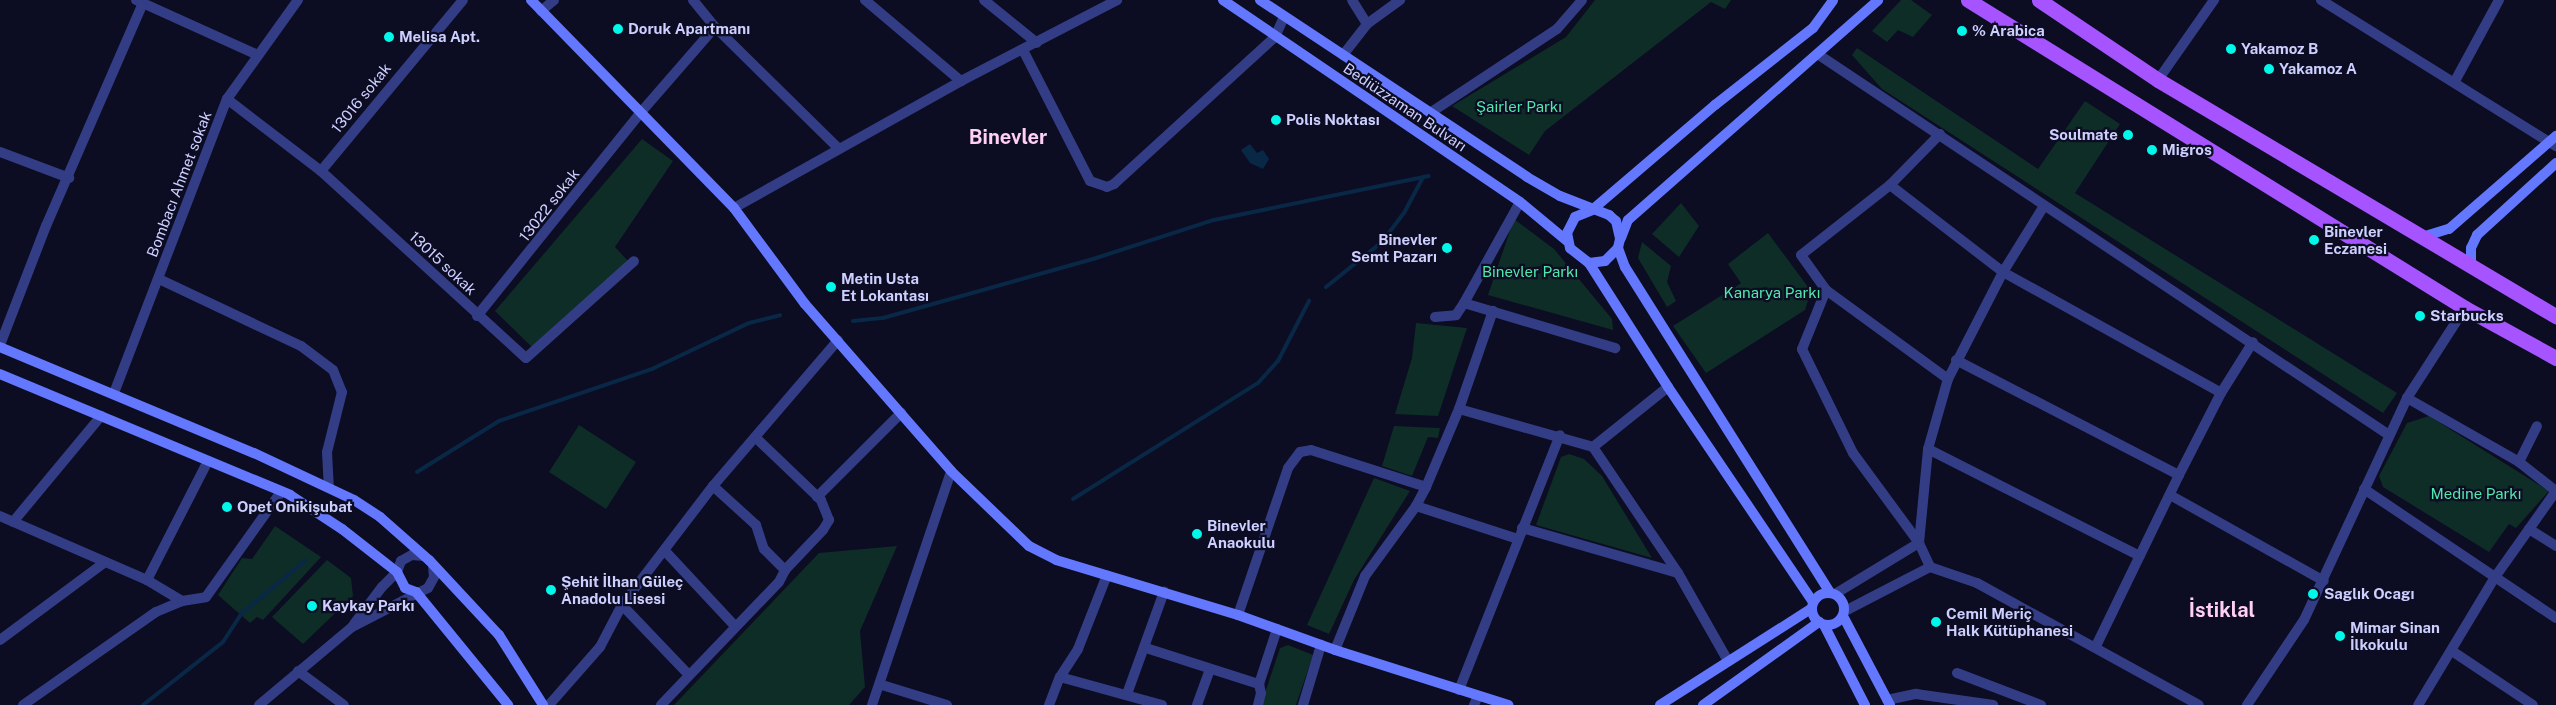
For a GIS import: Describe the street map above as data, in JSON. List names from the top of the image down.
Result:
{
  "streets": {
    "street": [
      "13016 sokak",
      "Bediüzzaman Bulvarı",
      "Bombacı Ahmet sokak",
      "13022 sokak",
      "13015 sokak"
    ]
  },
  "crossings": [
    ["13016 sokak", "13015 sokak"],
    ["Bombacı Ahmet sokak", "13015 sokak"],
    ["13022 sokak", "13015 sokak"]
  ],
  "districts": ["Binevler", "İstiklal"],
  "parks": [
    "Şairler Parkı",
    "Binevler Parkı",
    "Kanarya Parkı",
    "Medine Parkı"
  ],
  "places": [
    "Doruk Apartmanı",
    "% Arabica",
    "Melisa Apt.",
    "Yakamoz B",
    "Yakamoz A",
    "Polis Noktası",
    "Soulmate",
    "Migros",
    "Binevler Eczanesi",
    "Binevler Semt Pazarı",
    "Metin Usta Et Lokantası",
    "Starbucks",
    "Opet Onikişubat",
    "Binevler Anaokulu",
    "Şehit İlhan Güleç Anadolu Lisesi",
    "Saglık Ocagı",
    "Kaykay Parkı",
    "Cemil Meriç Halk Kütüphanesi",
    "Mimar Sinan İlkokulu"
  ]
}
